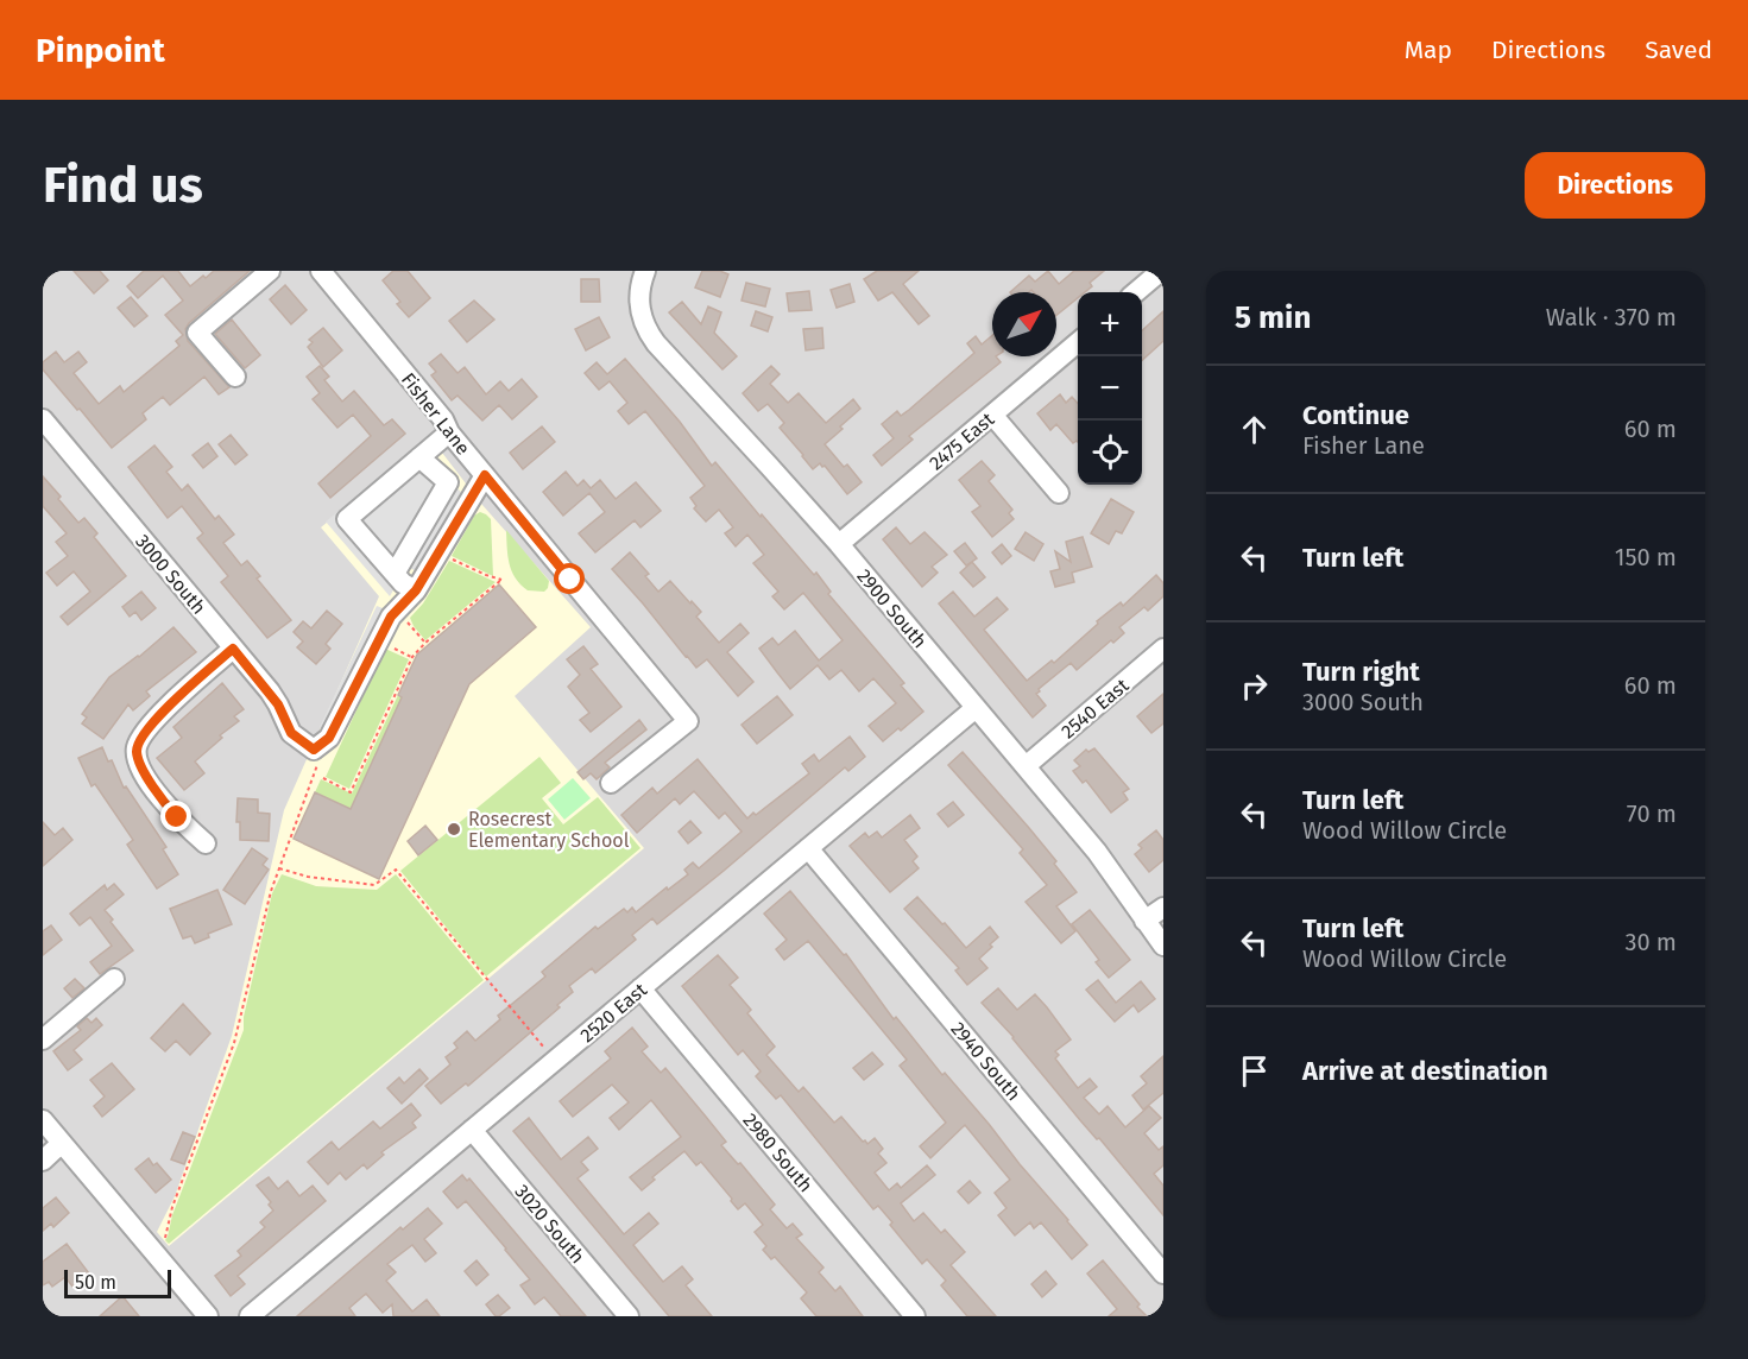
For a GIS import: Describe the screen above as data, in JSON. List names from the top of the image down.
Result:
{
  "streets": {
    "street": [
      "Fisher Lane",
      "2475 East",
      "3000 South",
      "2900 South",
      "2540 East",
      "2520 East",
      "2940 South",
      "2980 South",
      "3020 South"
    ]
  },
  "crossings": [
    ["2475 East", "2900 South"],
    ["2900 South", "2540 East"],
    ["2900 South", "2520 East"],
    ["2520 East", "2940 South"],
    ["2520 East", "2980 South"],
    ["2520 East", "3020 South"]
  ],
  "places": ["Rosecrest Elementary School"],
  "scale_bar": "50 m",
  "north": "top right",
  "page": {
    "header": "Pinpoint",
    "nav": ["Map", "Directions", "Saved"],
    "buttons": "Directions",
    "title": "Find us",
    "heading": ["5 min", "Walk · 370 m"],
    "map_buttons": ["+", "−"],
    "list": [
      ["Continue", "Fisher Lane", "60 m"],
      ["Turn left", "150 m"],
      ["Turn right", "3000 South", "60 m"],
      ["Turn left", "Wood Willow Circle", "70 m"],
      ["Turn left", "Wood Willow Circle", "30 m"],
      "Arrive at destination"
    ],
    "scale": "50 m"
  }
}
